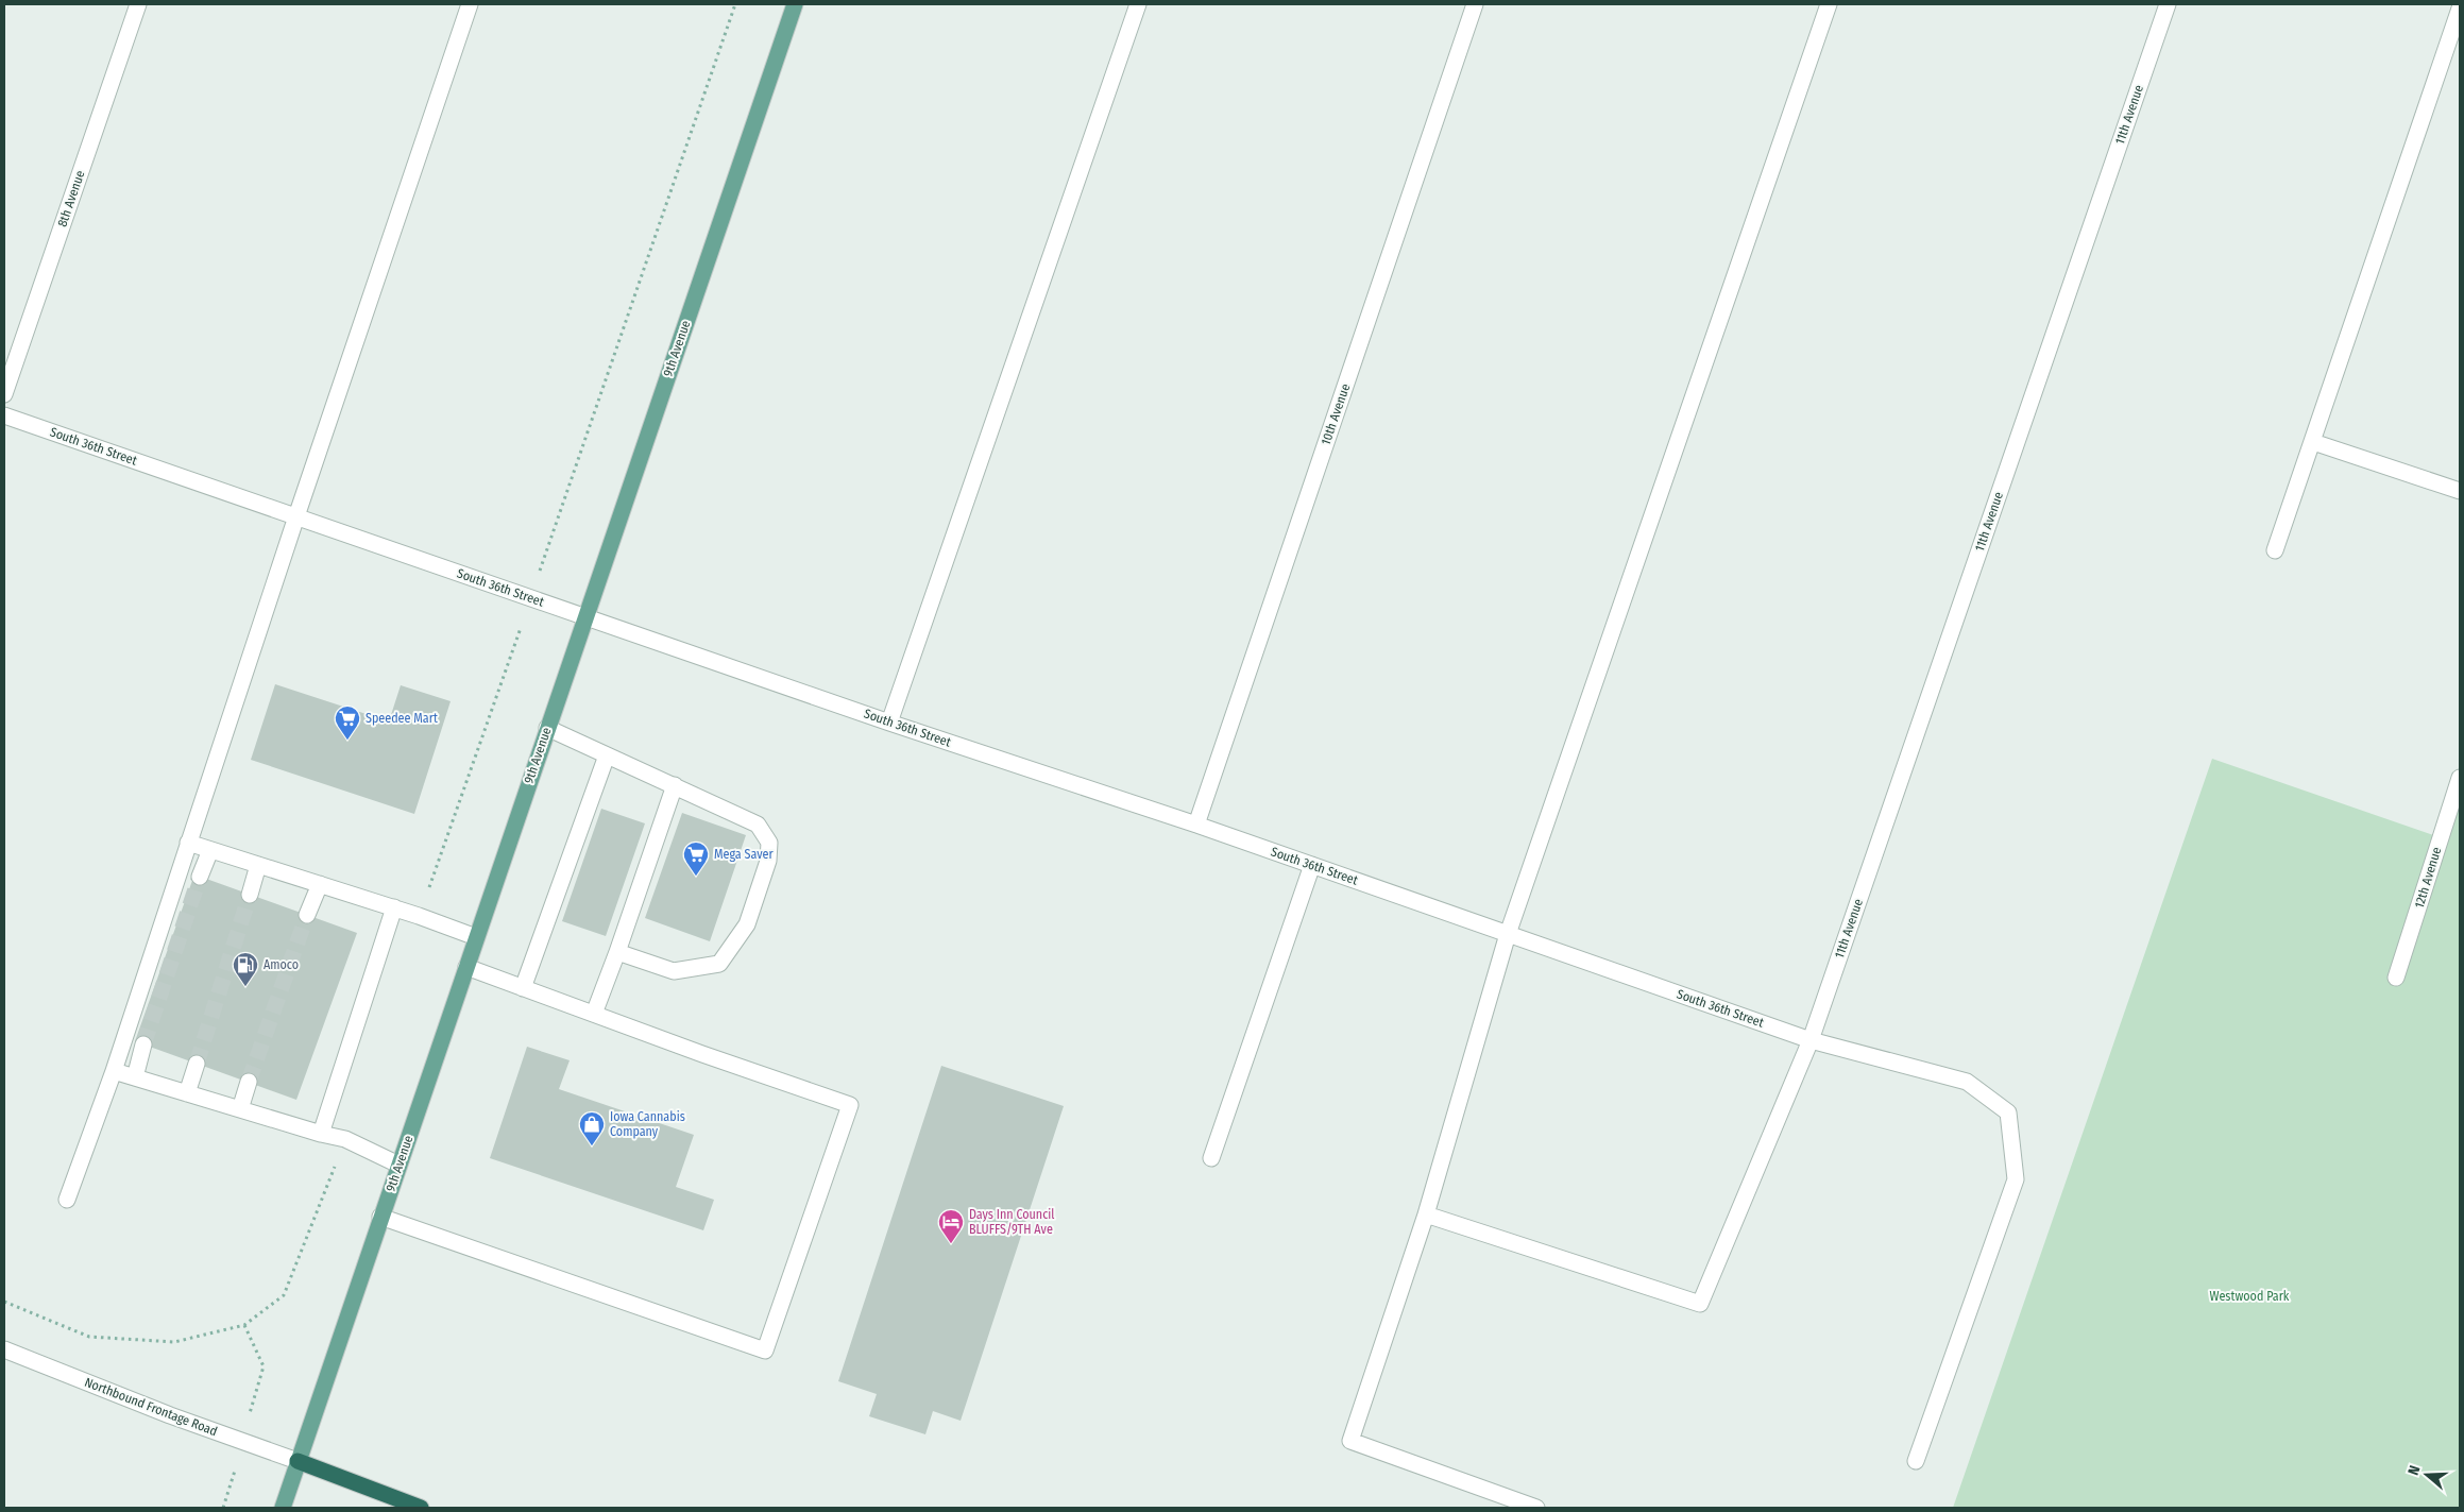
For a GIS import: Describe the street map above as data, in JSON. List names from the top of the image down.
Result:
{
  "streets": {
    "main road": ["9th Avenue"],
    "street": [
      "11th Avenue",
      "8th Avenue",
      "10th Avenue",
      "South 36th Street",
      "12th Avenue",
      "Northbound Frontage Road"
    ]
  },
  "crossings": [
    ["11th Avenue", "South 36th Street"],
    ["9th Avenue", "South 36th Street"],
    ["9th Avenue", "Northbound Frontage Road"],
    ["10th Avenue", "South 36th Street"]
  ],
  "parks": ["Westwood Park"],
  "places": {
    "supermarket": ["Speedee Mart", "Mega Saver"],
    "fuel station": ["Amoco"],
    "shop": ["Iowa Cannabis Company"],
    "hotel": ["Days Inn Council BLUFFS/9TH Ave"]
  },
  "north": "left"
}
